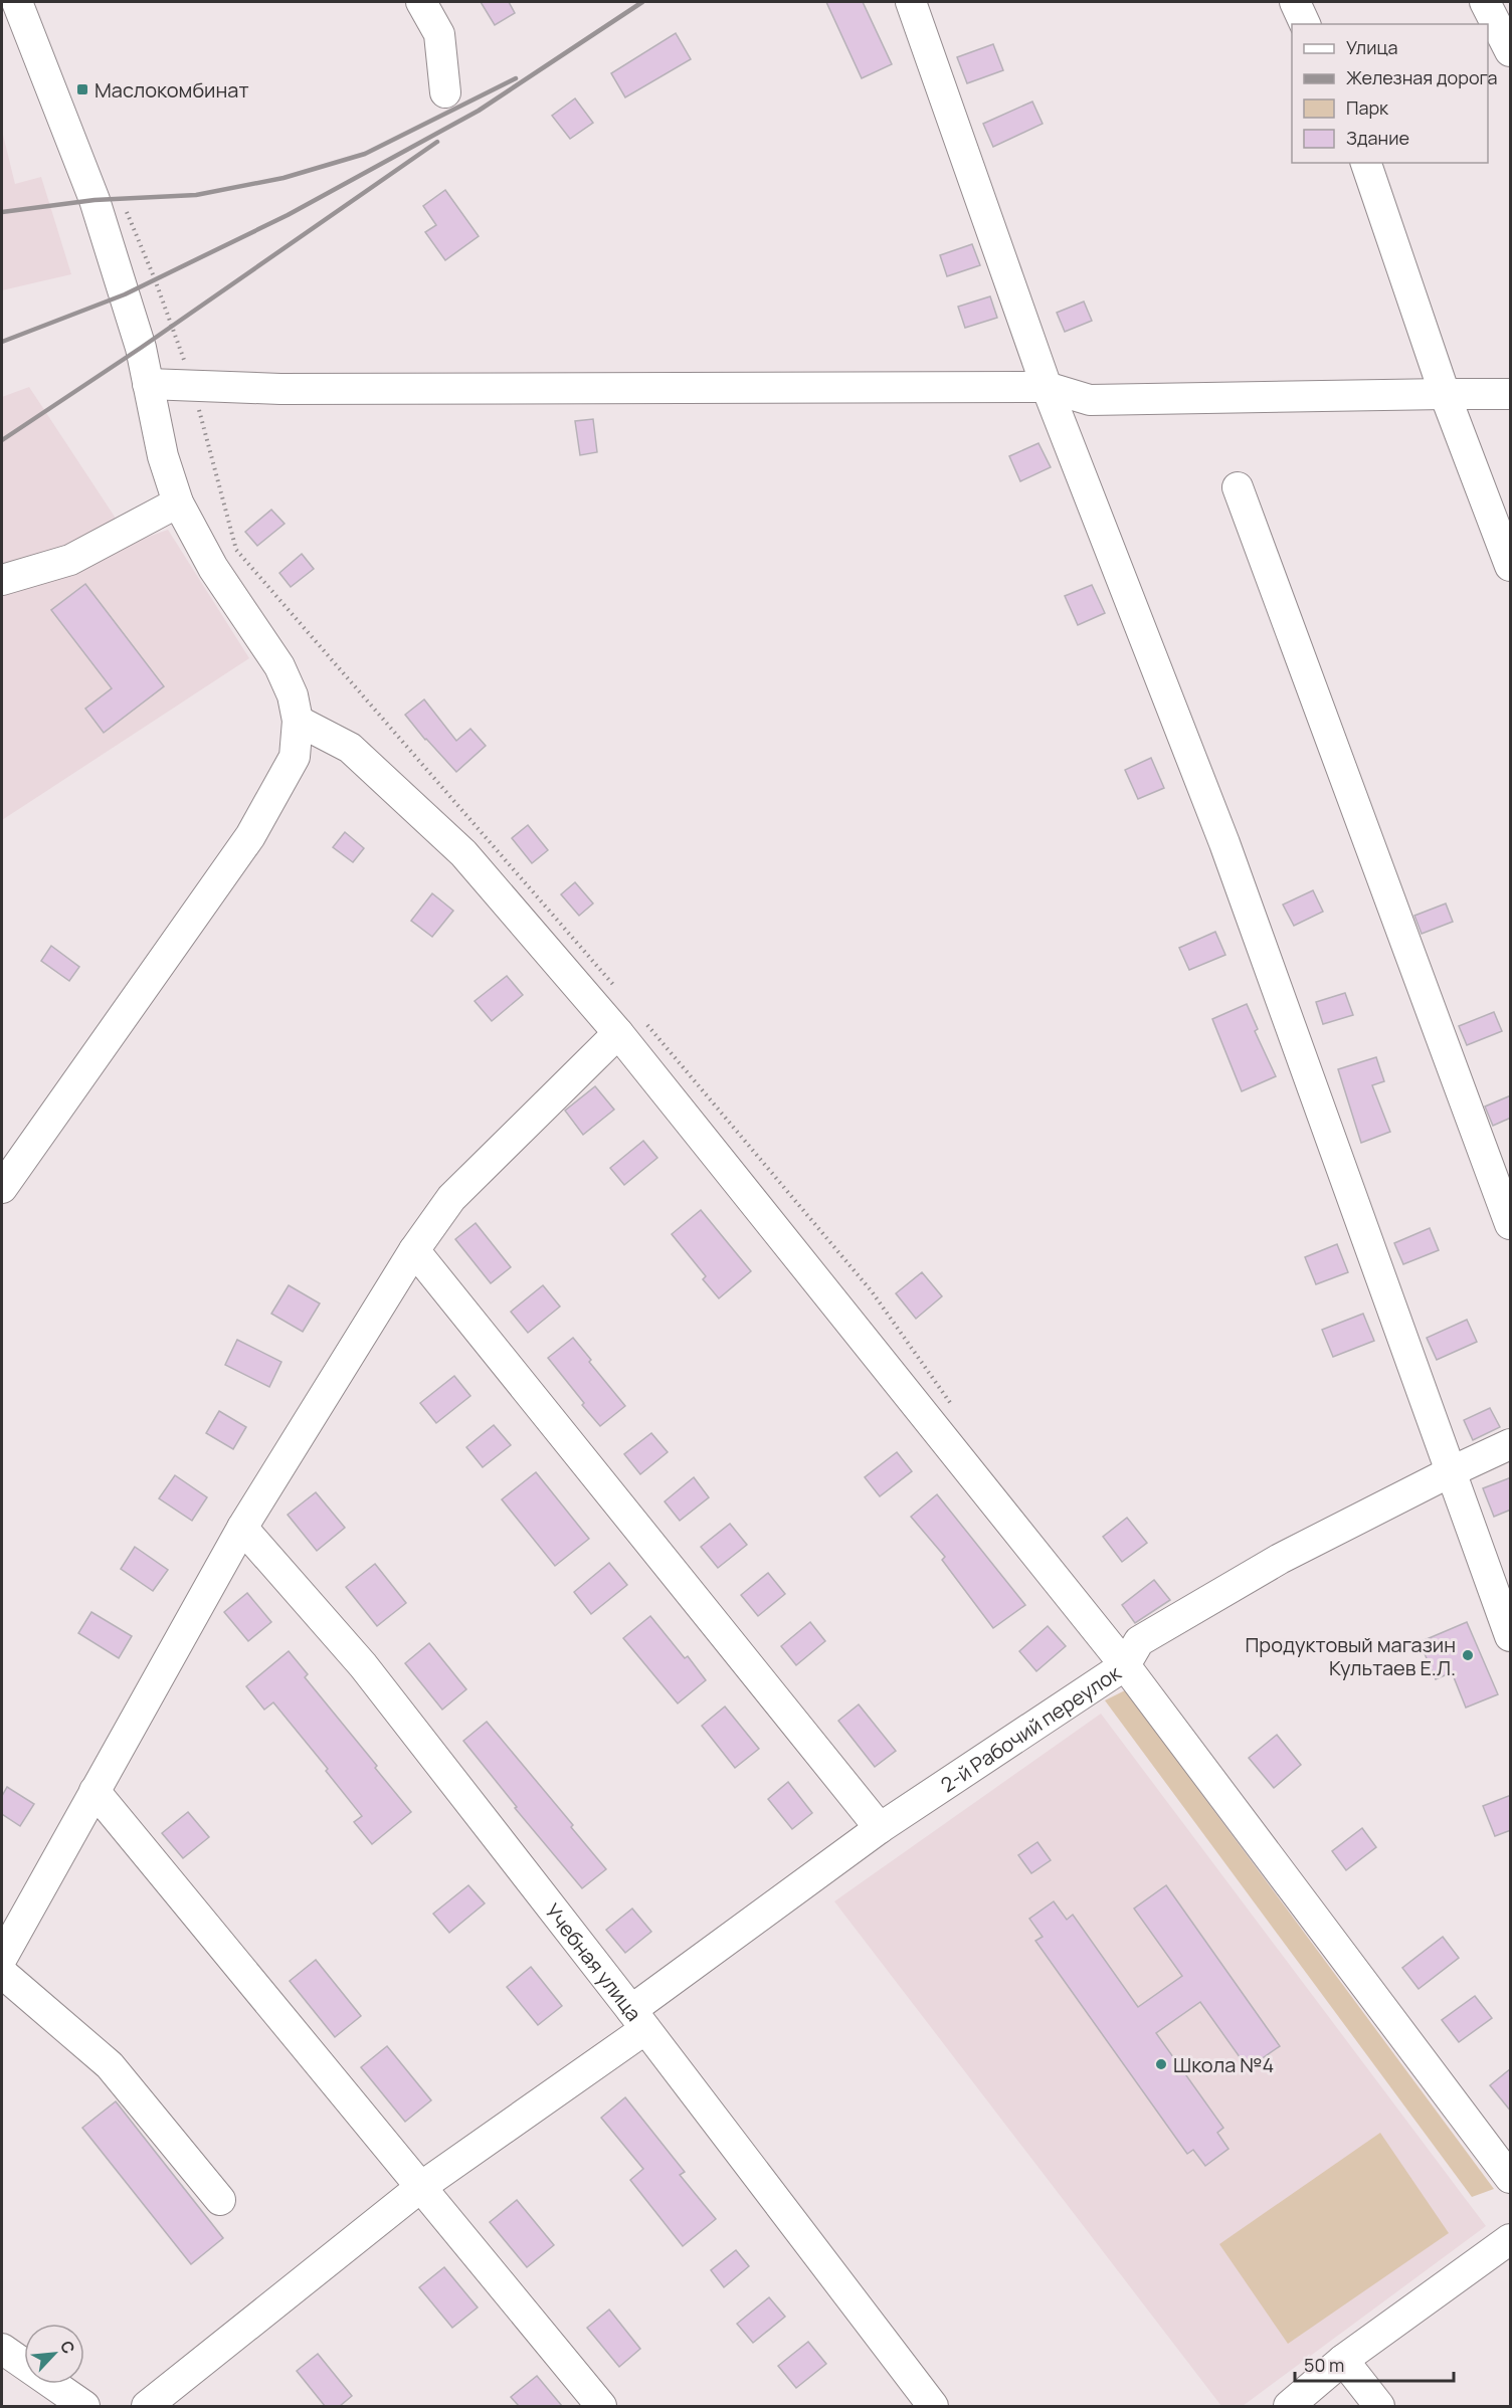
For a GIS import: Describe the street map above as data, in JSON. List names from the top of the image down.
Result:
{
  "streets": {
    "street": ["2-й Рабочий переулок", "Учебная улица"]
  },
  "crossings": [
    ["2-й Рабочий переулок", "Учебная улица"]
  ],
  "places": {
    "transit": ["Маслокомбинат"],
    "other": ["Продуктовый магазин Культаев Е.Л.", "Школа №4"]
  },
  "legend": [
    "Улица",
    "Железная дорога",
    "Парк",
    "Здание"
  ],
  "scale_bar": "50 m",
  "north": "top right"
}
